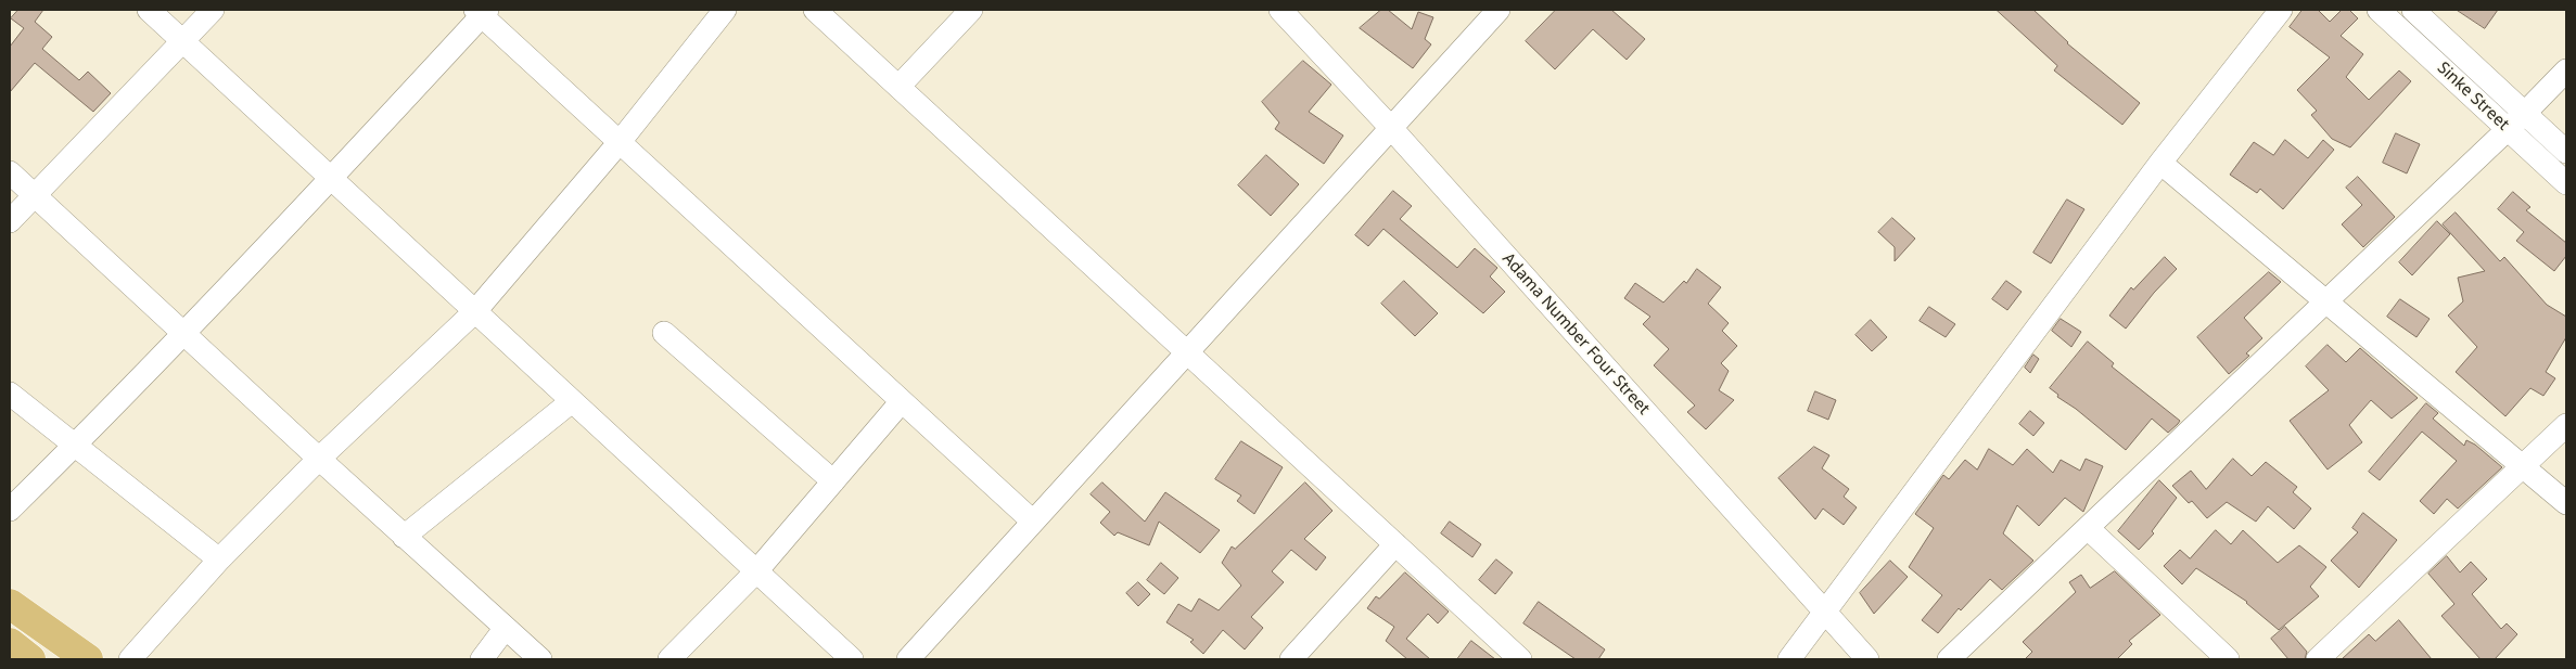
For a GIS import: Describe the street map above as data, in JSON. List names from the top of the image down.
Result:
{
  "streets": {
    "street": ["Sinke Street", "Adama Number Four Street"]
  }
}
